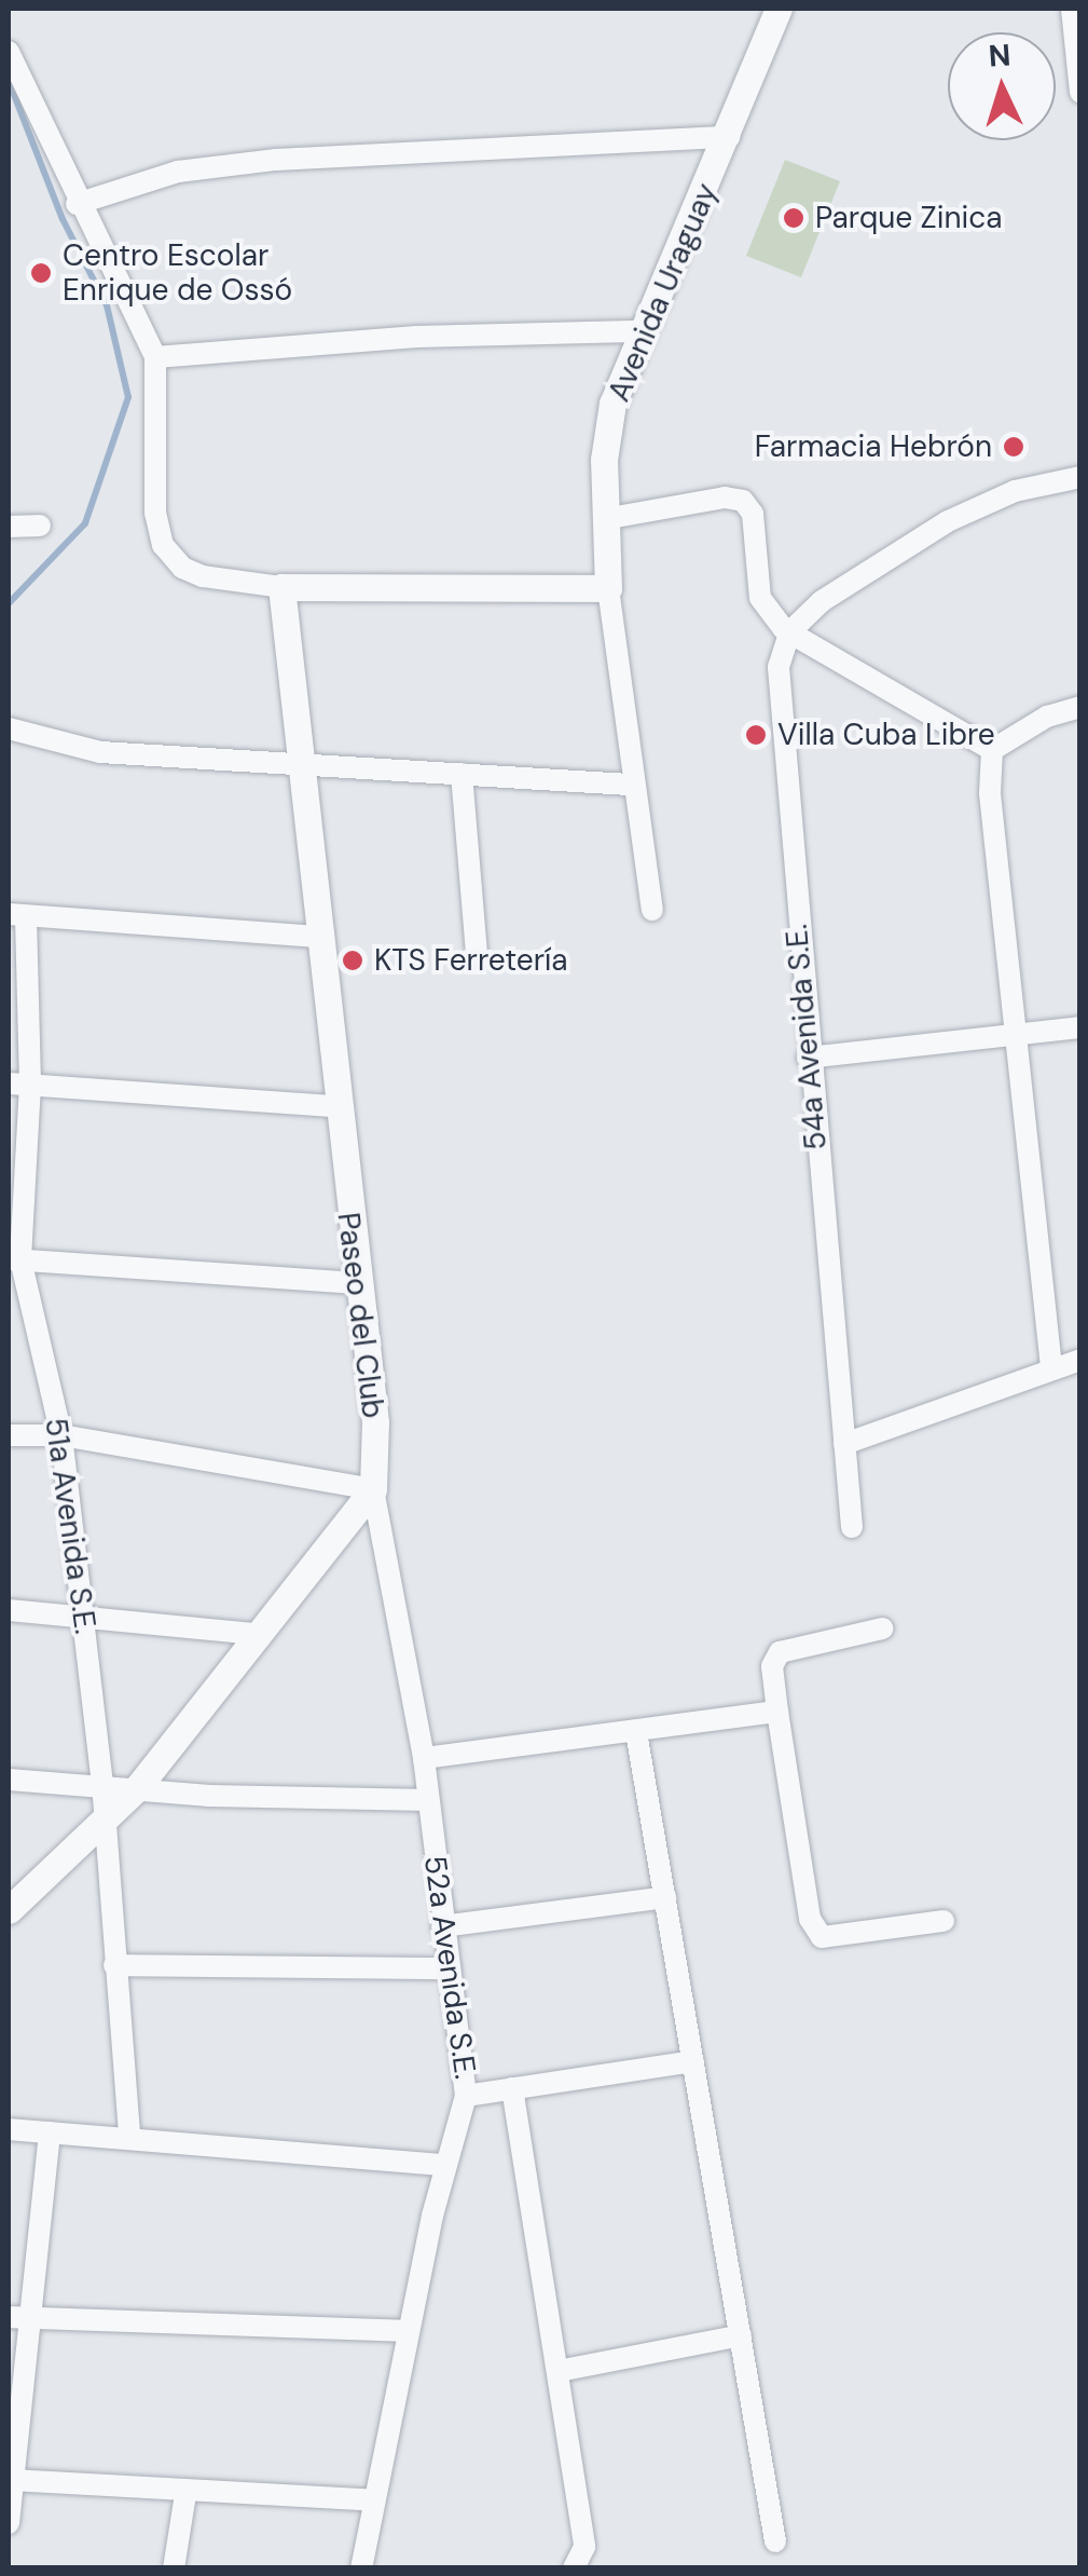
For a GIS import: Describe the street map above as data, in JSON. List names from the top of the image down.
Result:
{
  "streets": {
    "street": [
      "Avenida Uraguay",
      "54a Avenida S.E.",
      "Paseo del Club",
      "51a Avenida S.E.",
      "52a Avenida S.E."
    ]
  },
  "crossings": [
    ["Paseo del Club", "52a Avenida S.E."]
  ],
  "places": [
    "Parque Zinica",
    "Centro Escolar Enrique de Ossó",
    "Farmacia Hebrón",
    "Villa Cuba Libre",
    "KTS Ferretería"
  ],
  "north": "top"
}
